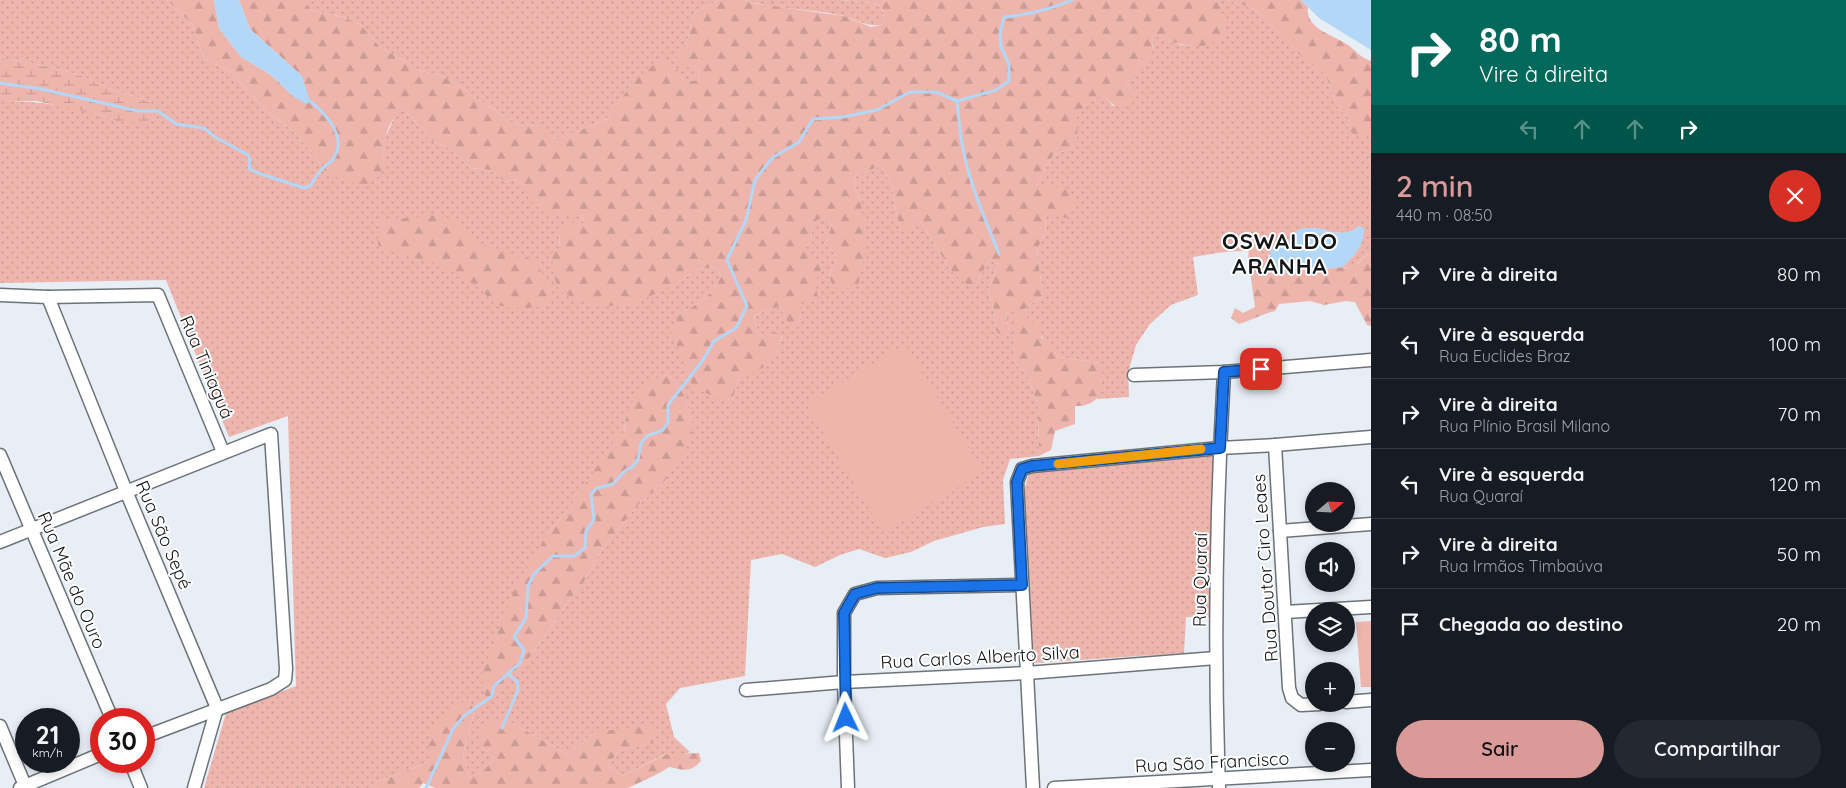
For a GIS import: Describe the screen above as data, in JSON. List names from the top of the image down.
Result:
{
  "streets": {
    "street": [
      "Rua Tiniaguá",
      "Rua São Sepé",
      "Rua Doutor Ciro Leaes",
      "Rua Mãe do Ouro",
      "Rua Quaraí",
      "Rua Carlos Alberto Silva",
      "Rua São Francisco"
    ]
  },
  "crossings": [
    ["Rua Tiniaguá", "Rua São Sepé"],
    ["Rua Quaraí", "Rua Carlos Alberto Silva"],
    ["Rua Quaraí", "Rua São Francisco"]
  ],
  "districts": ["OSWALDO ARANHA"],
  "north": "right",
  "page": {
    "turn": ["80 m", "Vire à direita"],
    "heading": ["2 min", "440 m · 08:50"],
    "list": [
      {
        "name": "Vire à direita",
        "value": "80 m"
      },
      {
        "name": "Vire à esquerda",
        "note": "Rua Euclides Braz",
        "value": "100 m"
      },
      {
        "name": "Vire à direita",
        "note": "Rua Plínio Brasil Milano",
        "value": "70 m"
      },
      {
        "name": "Vire à esquerda",
        "note": "Rua Quaraí",
        "value": "120 m"
      },
      {
        "name": "Vire à direita",
        "note": "Rua Irmãos Timbaúva",
        "value": "50 m"
      },
      {
        "name": "Chegada ao destino",
        "value": "20 m"
      }
    ],
    "map_buttons": ["+", "−"],
    "speed": "21 km/h",
    "limit": "30",
    "buttons": ["Sair", "Compartilhar"]
  }
}
